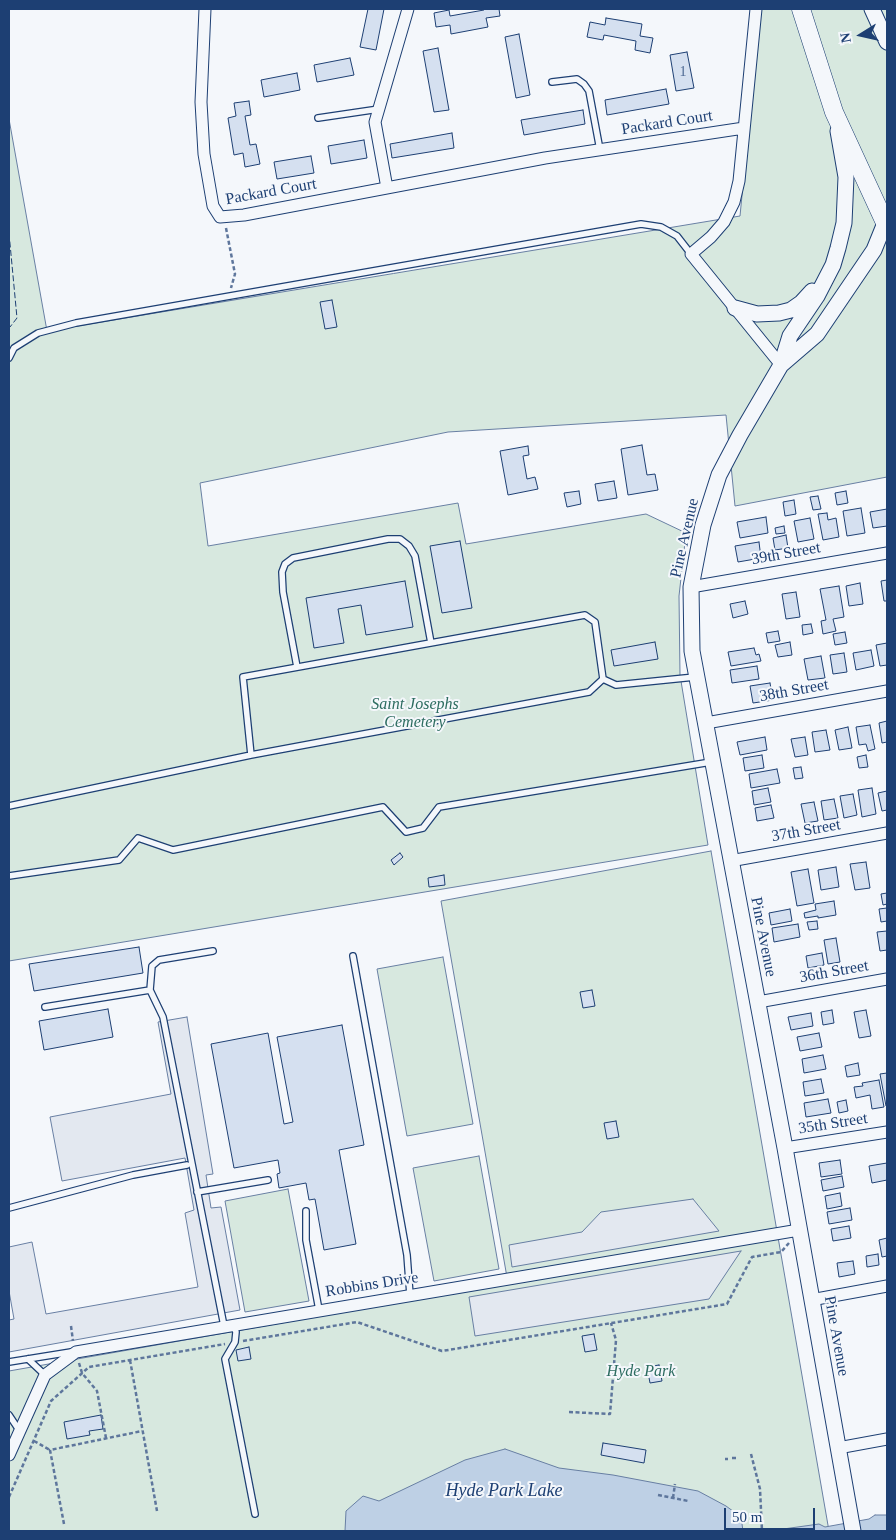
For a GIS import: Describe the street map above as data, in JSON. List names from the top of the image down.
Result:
{
  "streets": {
    "main road": ["Pine Avenue"],
    "street": [
      "Packard Court",
      "39th Street",
      "38th Street",
      "37th Street",
      "36th Street",
      "35th Street",
      "Robbins Drive"
    ]
  },
  "crossings": [
    ["Pine Avenue", "39th Street"],
    ["Pine Avenue", "38th Street"],
    ["Pine Avenue", "37th Street"],
    ["Pine Avenue", "36th Street"],
    ["Pine Avenue", "35th Street"],
    ["Pine Avenue", "Robbins Drive"]
  ],
  "water": ["Hyde Park Lake"],
  "parks": ["Saint Josephs Cemetery", "Hyde Park"],
  "house_numbers": ["1"],
  "scale_bar": "50 m",
  "north": "left"
}
